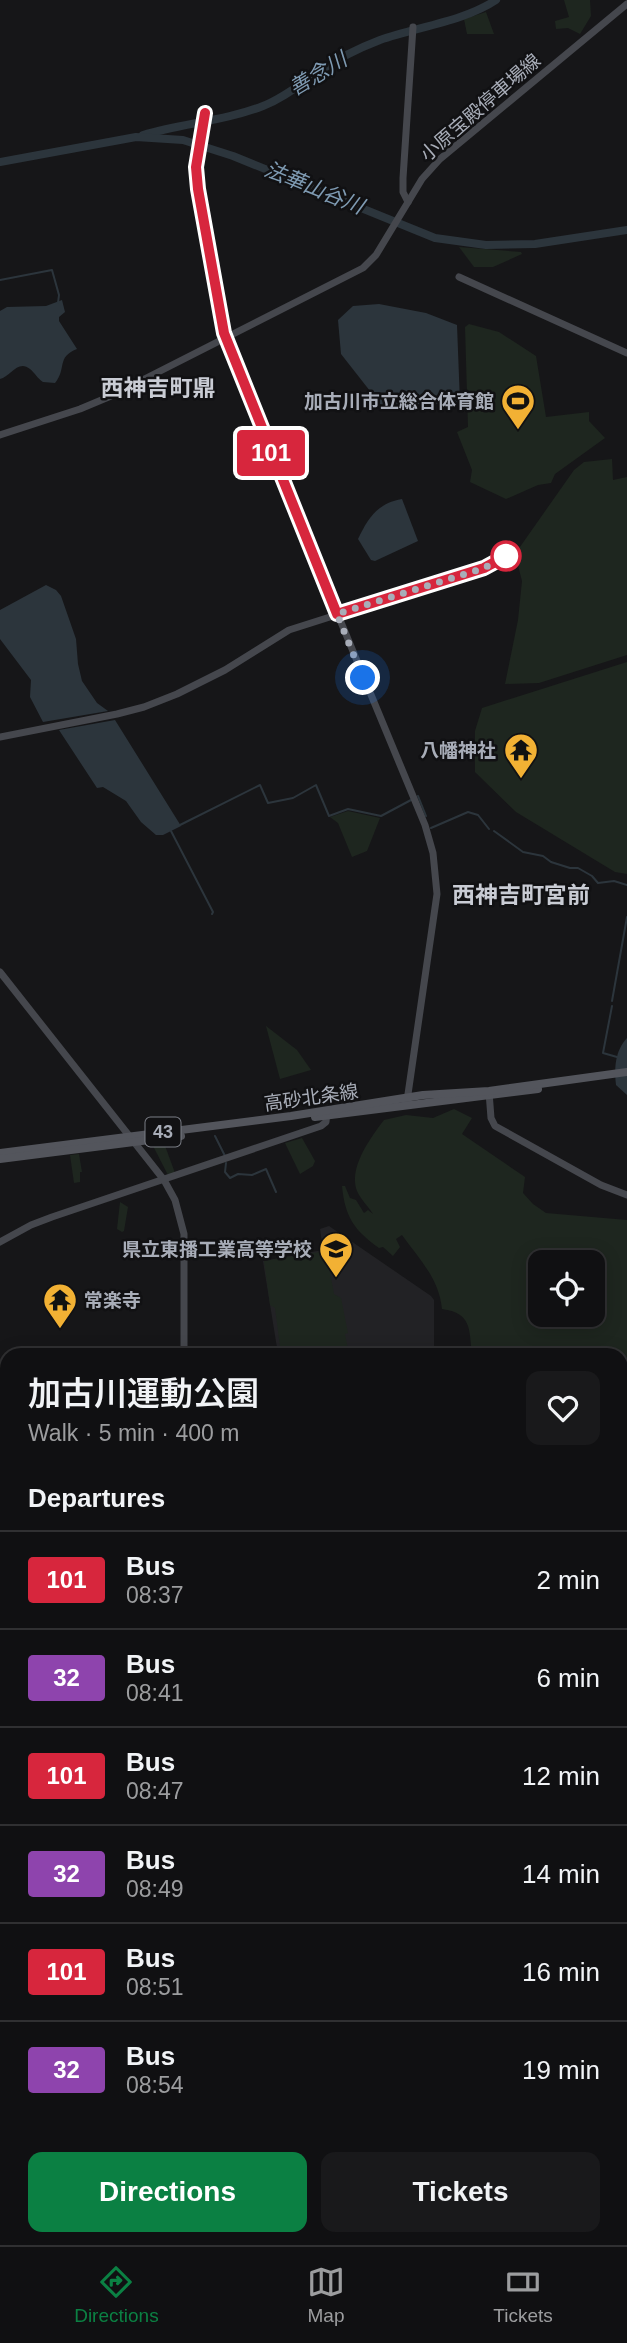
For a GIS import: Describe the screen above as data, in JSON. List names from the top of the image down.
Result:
{
  "streets": {
    "main road": ["高砂北条線", "43"],
    "street": ["小原宝殿停車場線"]
  },
  "districts": ["西神吉町鼎", "西神吉町宮前"],
  "water": ["善念川", "法華山谷川"],
  "places": {
    "sports": ["加古川市立総合体育館"],
    "temple": ["八幡神社", "常楽寺"],
    "school or university": ["県立東播工業高等学校"]
  },
  "lines": ["bus line 101"],
  "page": {
    "on_map": "101",
    "heading": [
      ["加古川運動公園", "Walk · 5 min · 400 m"],
      "Departures"
    ],
    "list": [
      {
        "mark": "101",
        "name": "Bus",
        "note": "08:37",
        "value": "2 min"
      },
      {
        "mark": "32",
        "name": "Bus",
        "note": "08:41",
        "value": "6 min"
      },
      {
        "mark": "101",
        "name": "Bus",
        "note": "08:47",
        "value": "12 min"
      },
      {
        "mark": "32",
        "name": "Bus",
        "note": "08:49",
        "value": "14 min"
      },
      {
        "mark": "101",
        "name": "Bus",
        "note": "08:51",
        "value": "16 min"
      },
      {
        "mark": "32",
        "name": "Bus",
        "note": "08:54",
        "value": "19 min"
      }
    ],
    "buttons": ["Directions", "Tickets"],
    "tabs": ["Directions", "Map", "Tickets"]
  }
}
